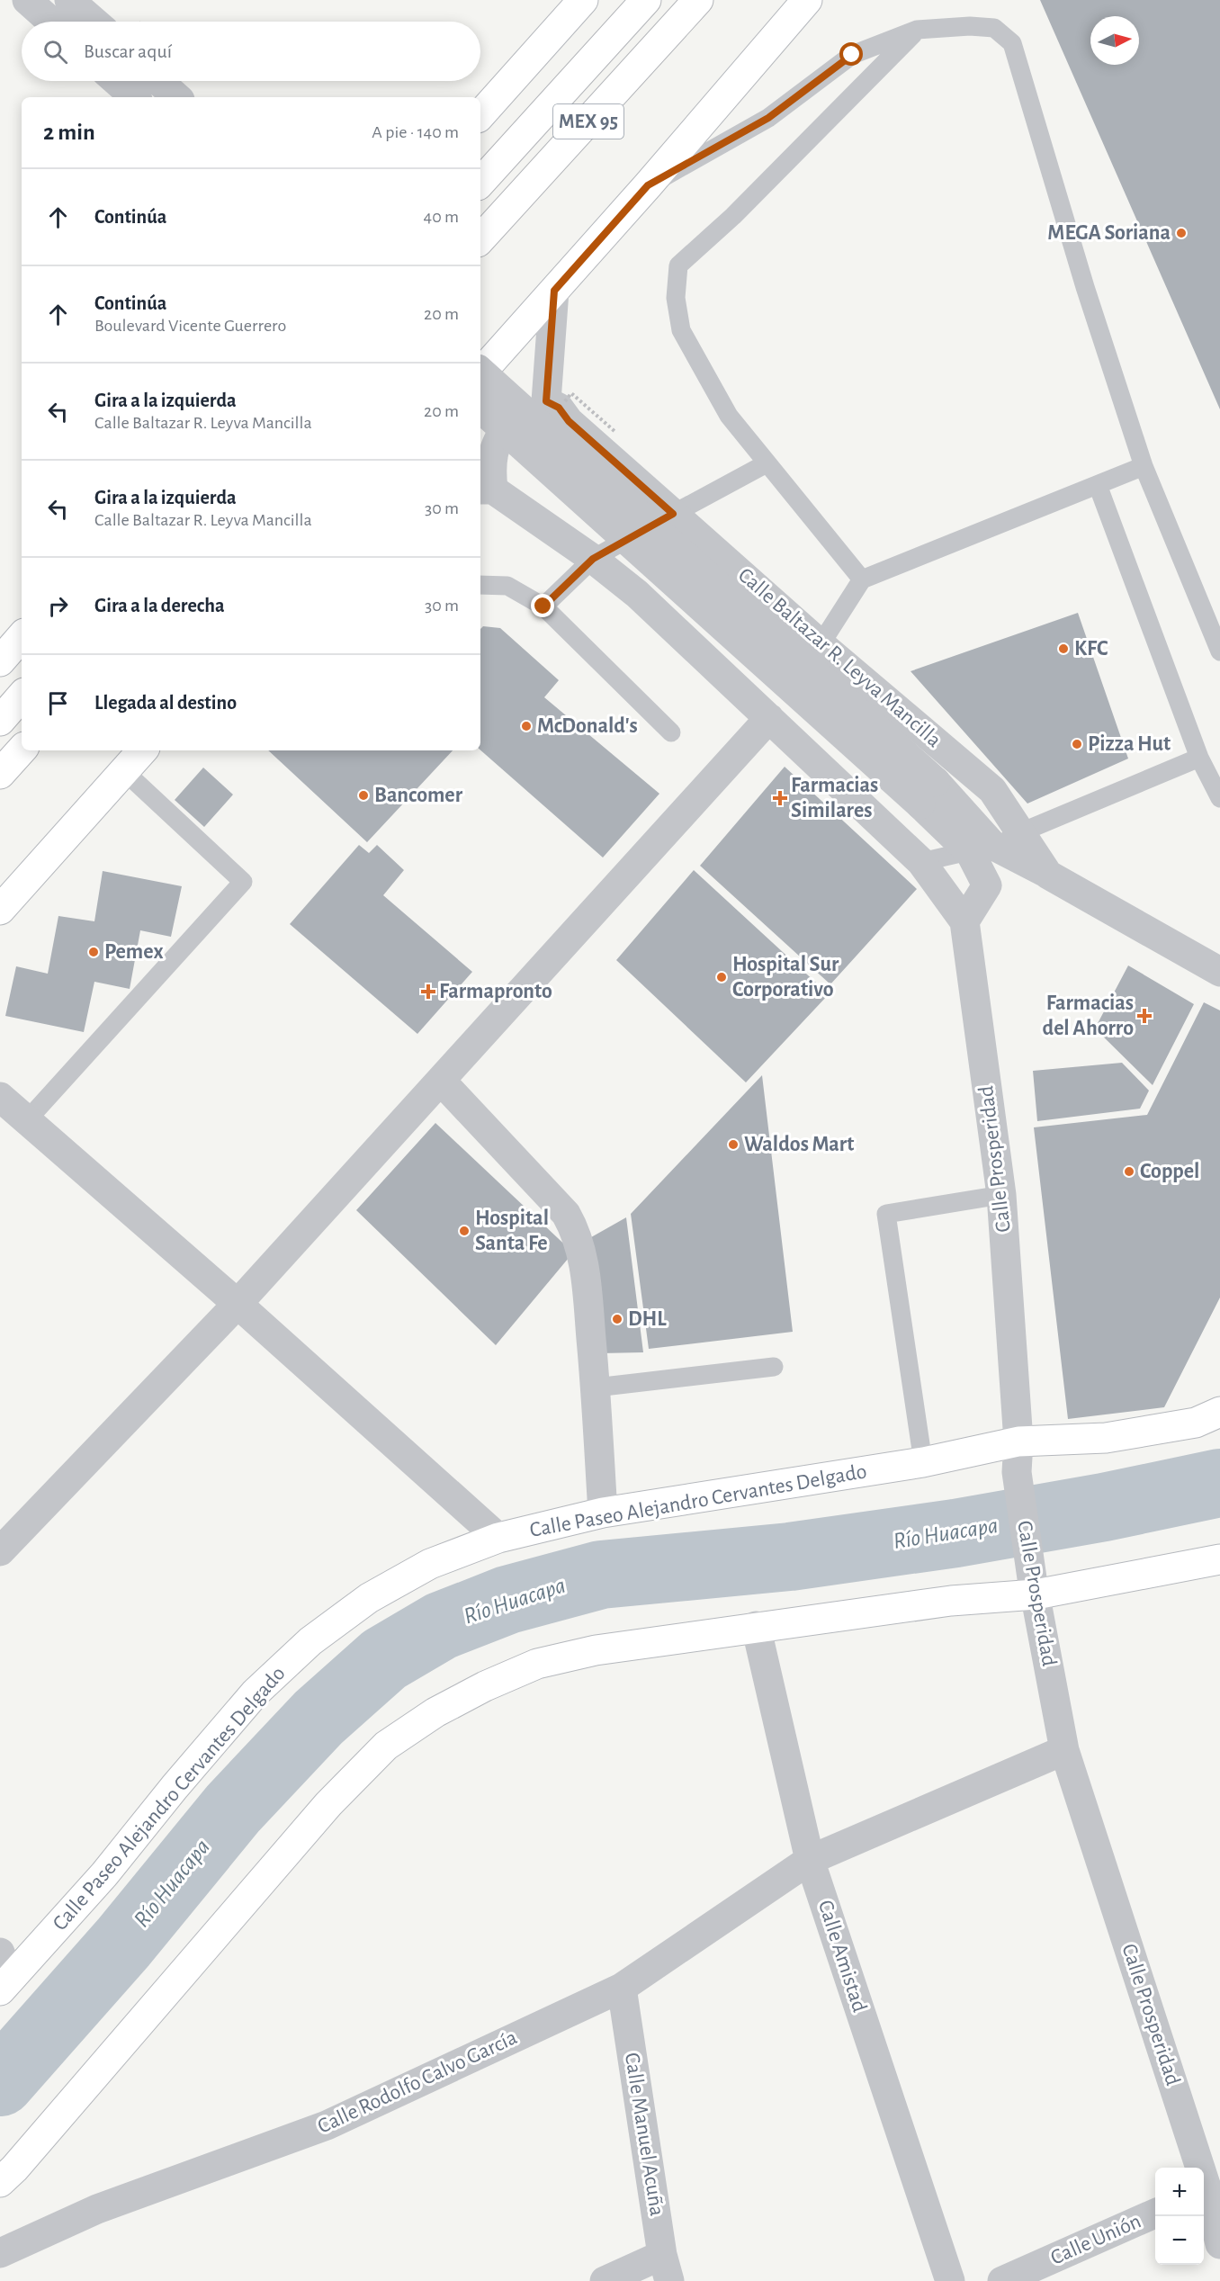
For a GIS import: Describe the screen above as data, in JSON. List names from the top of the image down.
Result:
{
  "streets": {
    "main road": ["MEX 95", "Calle Paseo Alejandro Cervantes Delgado"],
    "street": [
      "Calle Baltazar R. Leyva Mancilla",
      "Calle Prosperidad",
      "Calle Amistad",
      "Calle Rodolfo Calvo García",
      "Calle Manuel Acuña",
      "Calle Unión"
    ]
  },
  "crossings": [
    ["Calle Prosperidad", "Calle Paseo Alejandro Cervantes Delgado"],
    ["Calle Prosperidad", "Calle Rodolfo Calvo García"],
    ["Calle Amistad", "Calle Rodolfo Calvo García"],
    ["Calle Rodolfo Calvo García", "Calle Manuel Acuña"]
  ],
  "water": ["Río Huacapa"],
  "places": {
    "other": [
      "MEGA Soriana",
      "KFC",
      "McDonald's",
      "Pizza Hut",
      "Bancomer",
      "Pemex",
      "Hospital Sur Corporativo",
      "Waldos Mart",
      "Coppel",
      "Hospital Santa Fe",
      "DHL"
    ],
    "health": ["Farmacias Similares", "Farmapronto", "Farmacias del Ahorro"]
  },
  "north": "right",
  "page": {
    "search": "Buscar aquí",
    "heading": ["2 min", "A pie · 140 m"],
    "list": [
      ["Continúa", "40 m"],
      ["Continúa", "Boulevard Vicente Guerrero", "20 m"],
      ["Gira a la izquierda", "Calle Baltazar R. Leyva Mancilla", "20 m"],
      ["Gira a la izquierda", "Calle Baltazar R. Leyva Mancilla", "30 m"],
      ["Gira a la derecha", "30 m"],
      "Llegada al destino"
    ],
    "map_buttons": ["+", "−"]
  }
}
